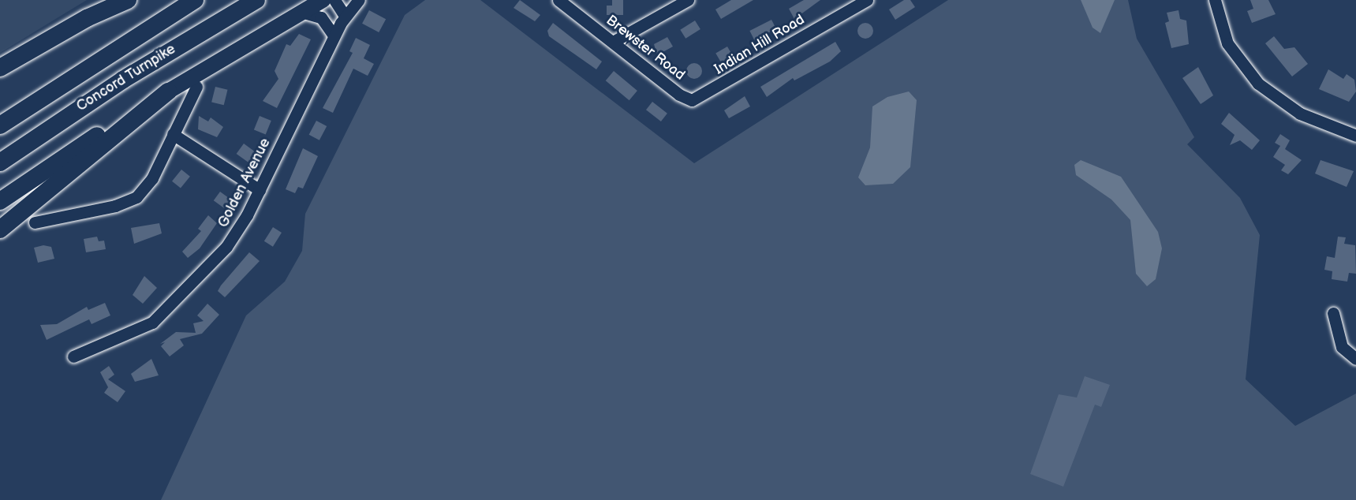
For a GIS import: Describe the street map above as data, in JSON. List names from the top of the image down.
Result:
{
  "streets": {
    "highway": ["Concord Turnpike"],
    "street": ["Indian Hill Road", "Brewster Road", "Golden Avenue"]
  },
  "crossings": [
    ["Indian Hill Road", "Brewster Road"]
  ]
}
